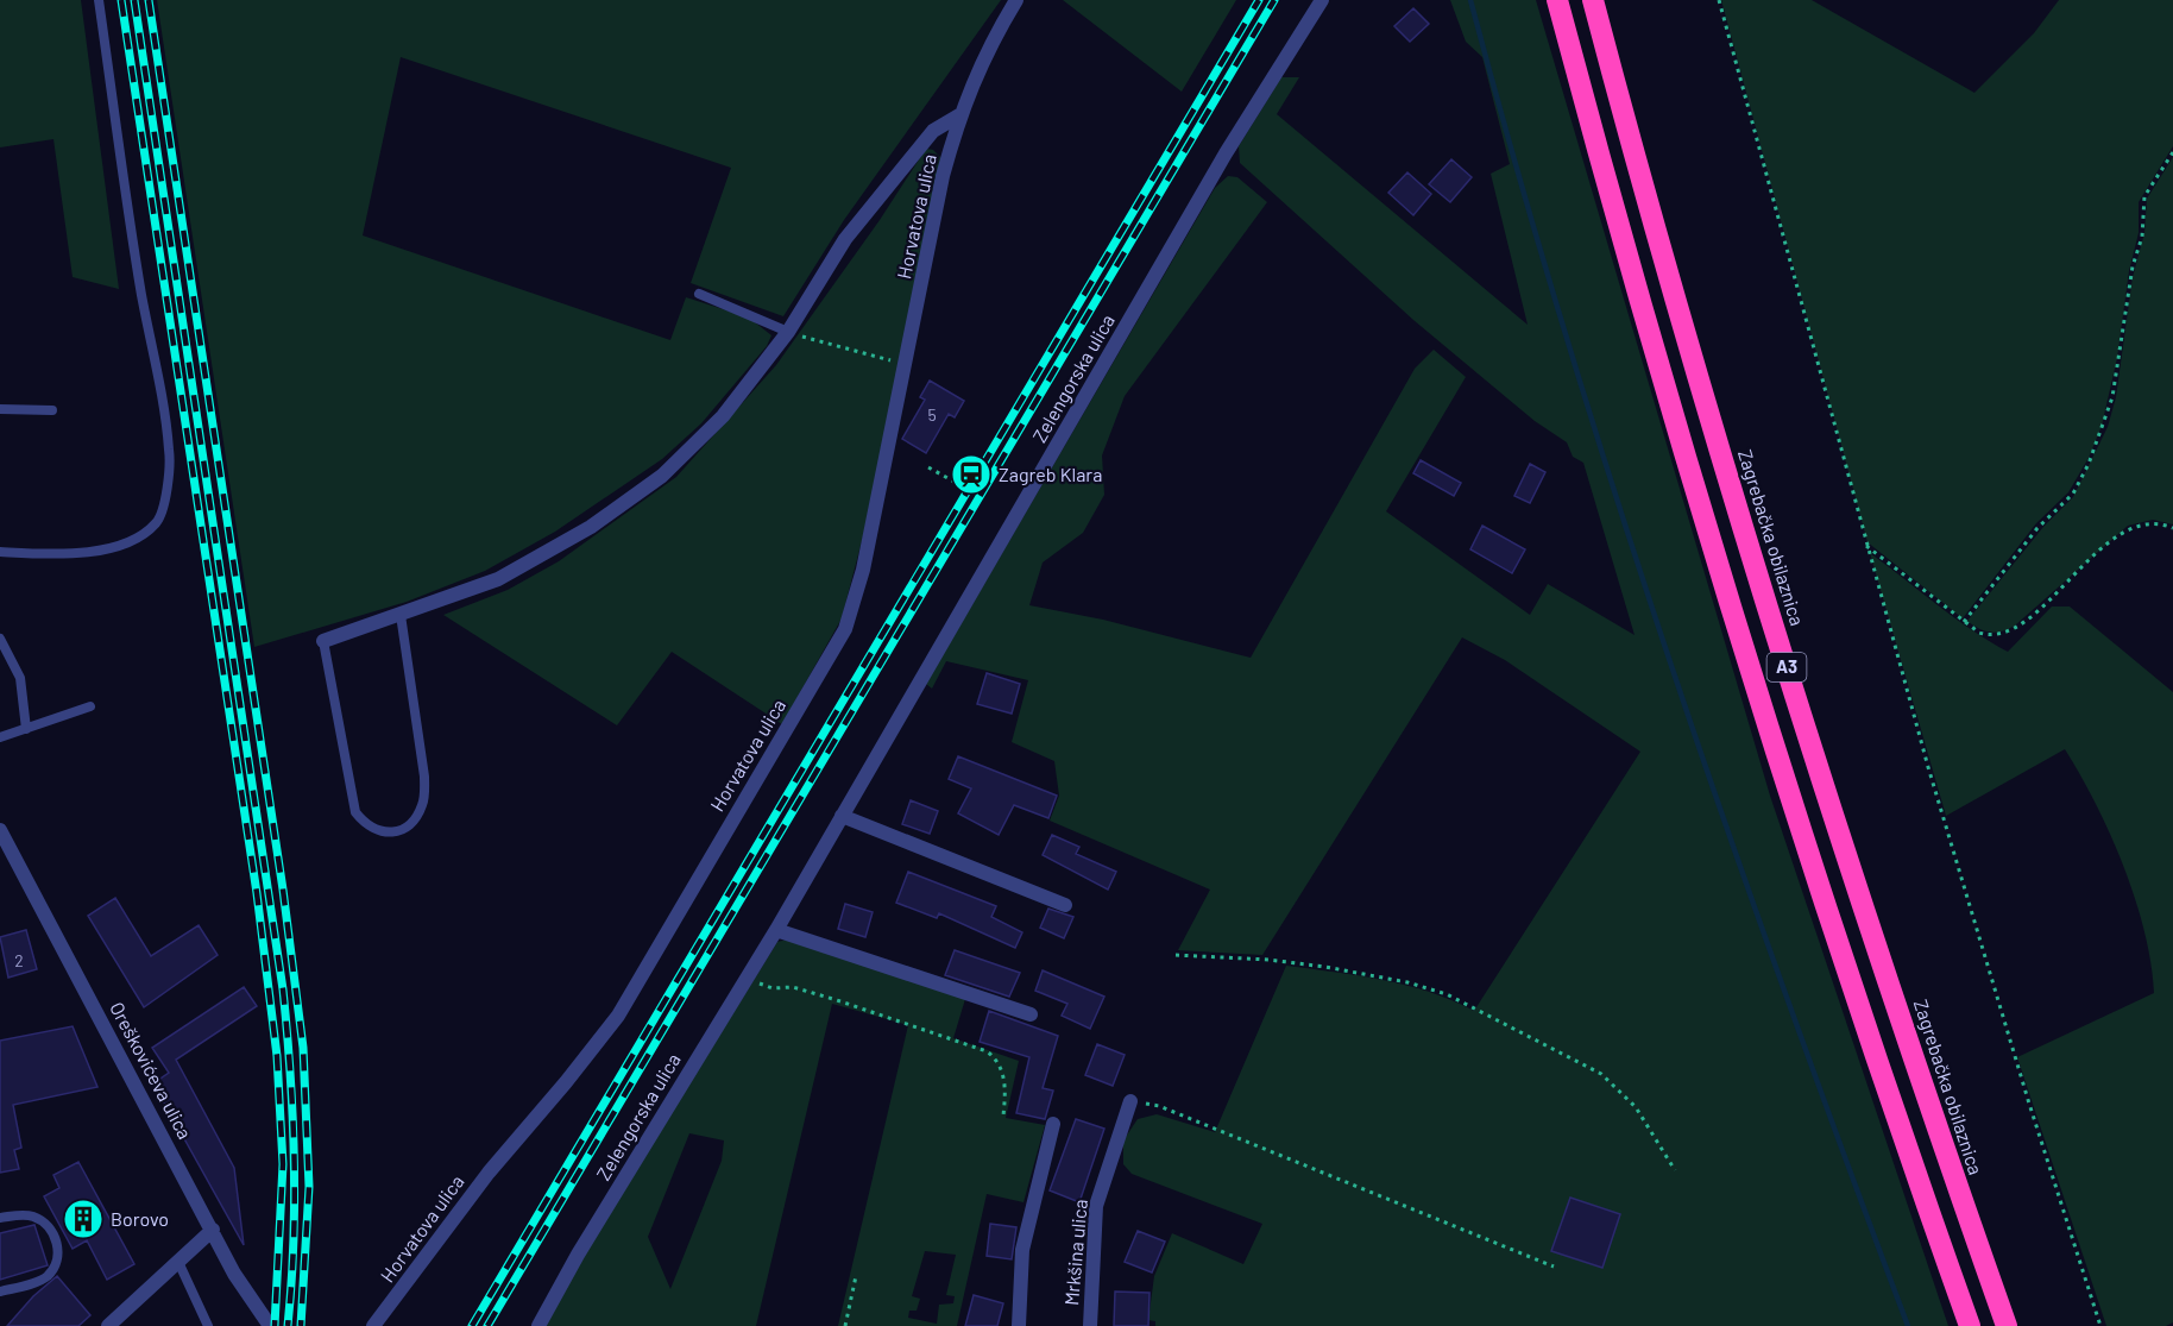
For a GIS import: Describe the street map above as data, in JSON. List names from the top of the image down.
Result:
{
  "streets": {
    "highway": ["Zagrebačka obilaznica", "A3"],
    "street": [
      "Horvatova ulica",
      "Zelengorska ulica",
      "Oreškovićeva ulica",
      "Mrkšina ulica"
    ]
  },
  "places": {
    "station": ["Zagreb Klara"],
    "building": ["Borovo"]
  },
  "house_numbers": ["5", "2"]
}
